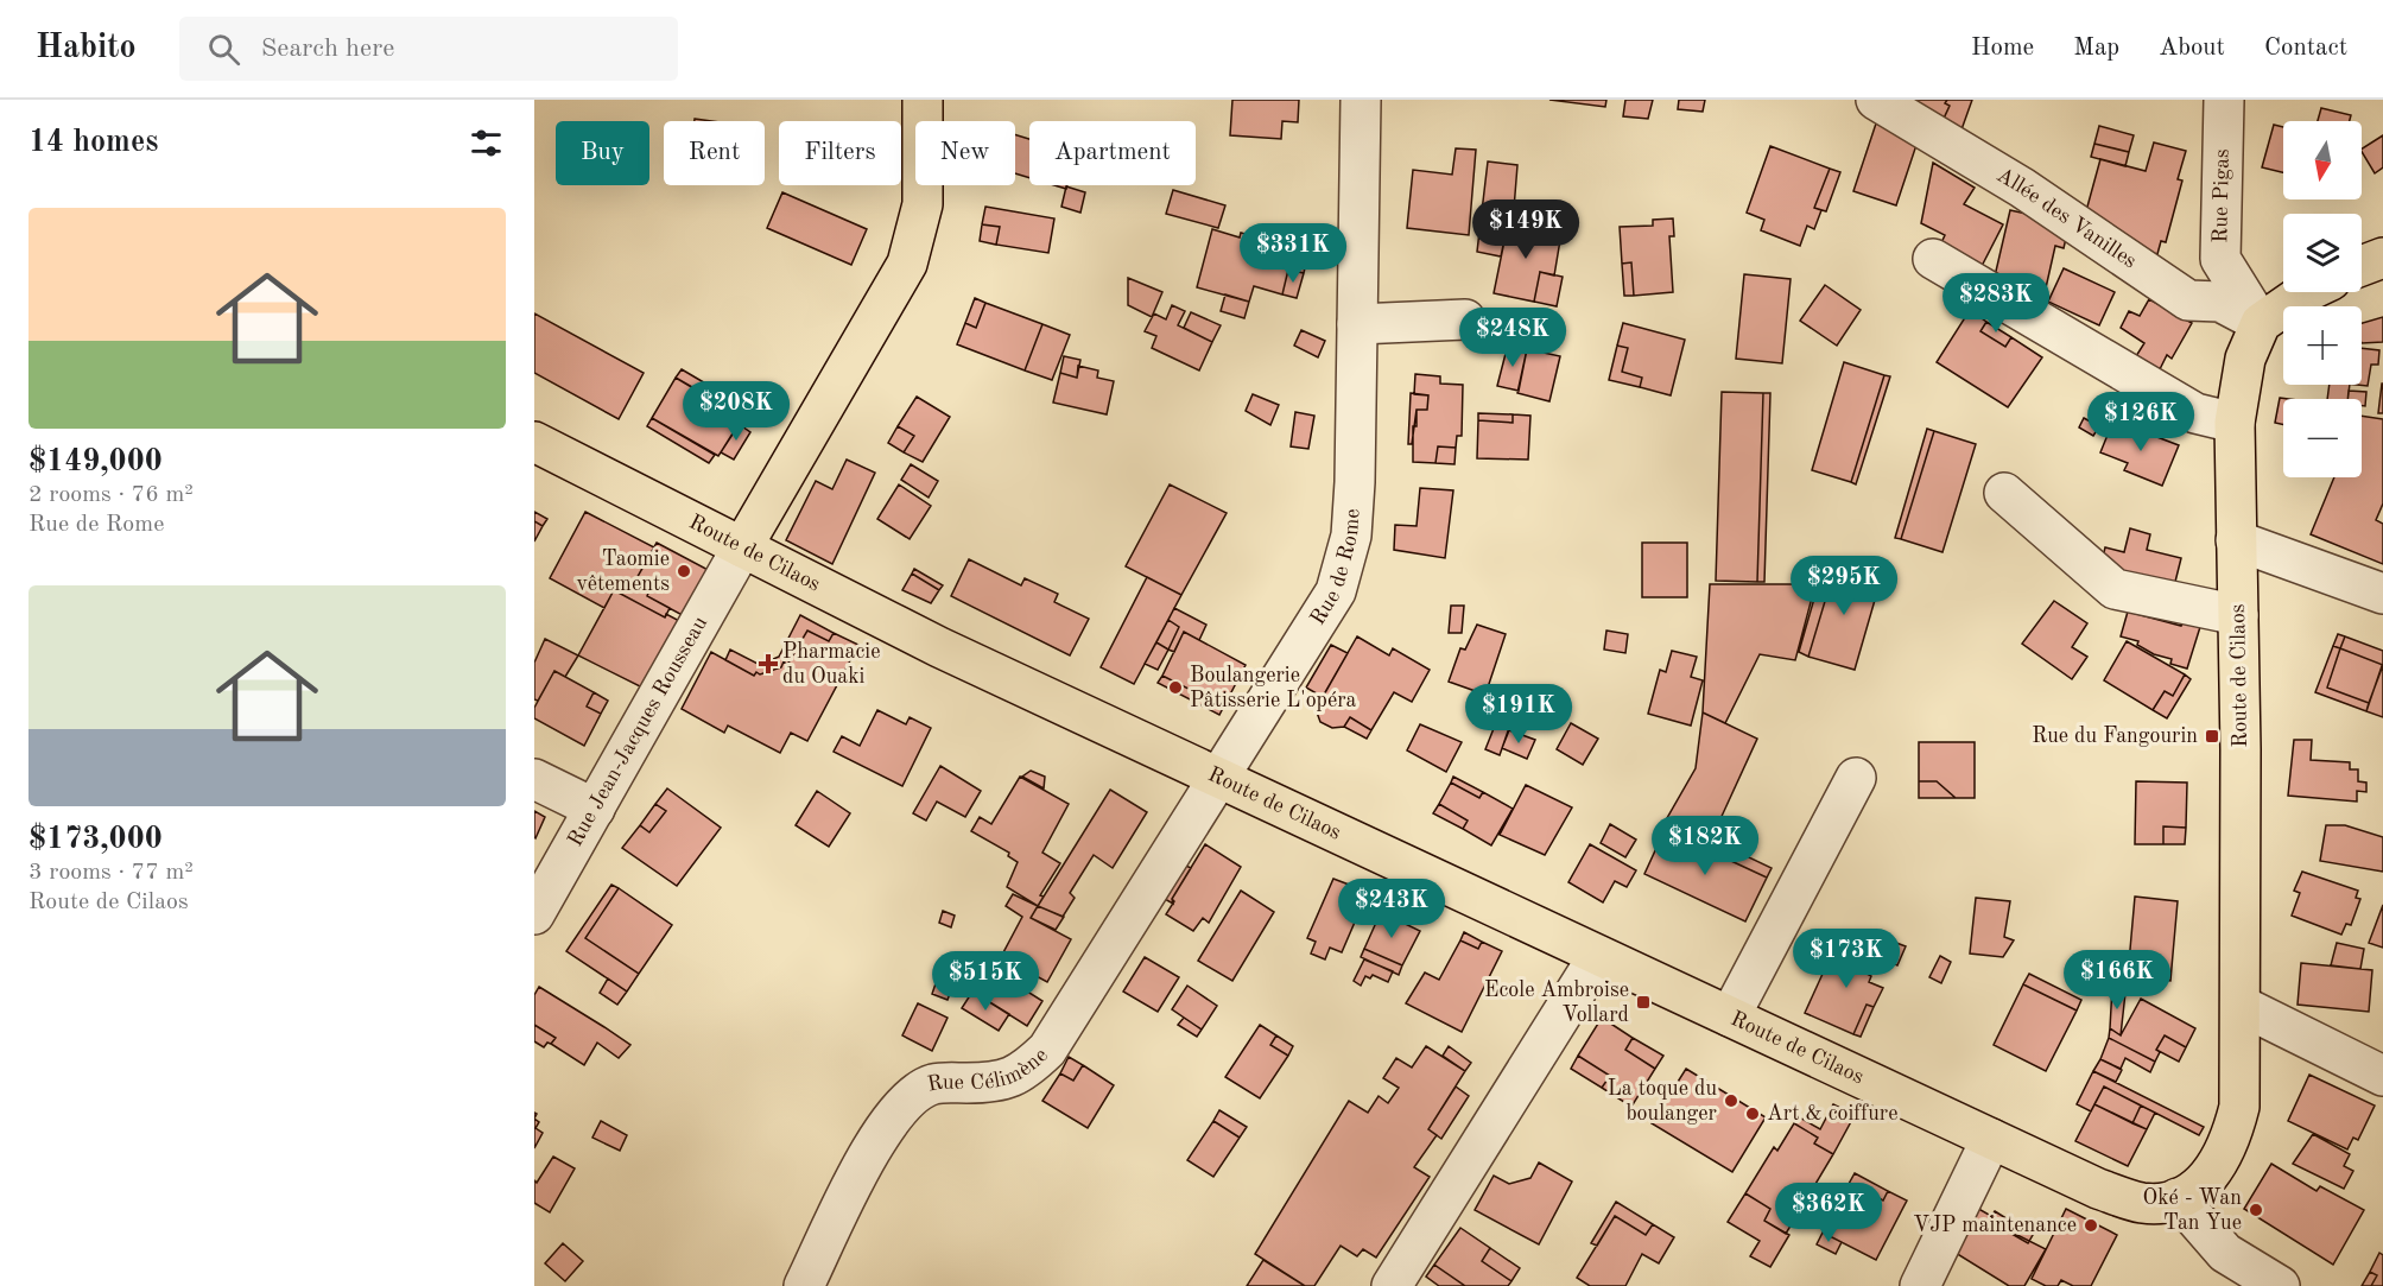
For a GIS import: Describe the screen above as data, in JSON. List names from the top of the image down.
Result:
{
  "streets": {
    "main road": ["Route de Cilaos"],
    "street": [
      "Rue Pigas",
      "Allée des Vanilles",
      "Rue de Rome",
      "Rue Jean-Jacques Rousseau",
      "Rue Célimène"
    ]
  },
  "crossings": [
    ["Rue Pigas", "Allée des Vanilles"],
    ["Rue Pigas", "Route de Cilaos"],
    ["Allée des Vanilles", "Route de Cilaos"],
    ["Route de Cilaos", "Rue de Rome"],
    ["Route de Cilaos", "Rue Jean-Jacques Rousseau"],
    ["Route de Cilaos", "Rue Célimène"],
    ["Rue de Rome", "Rue Célimène"]
  ],
  "places": {
    "other": [
      "Taomie vêtements",
      "Boulangerie Pâtisserie L'opéra",
      "La toque du boulanger",
      "Art & coiffure",
      "Oké - Wan Tan Yue",
      "VJP maintenance"
    ],
    "health": ["Pharmacie du Ouaki"],
    "transit": ["Rue du Fangourin", "Ecole Ambroise Vollard"]
  },
  "north": "bottom",
  "page": {
    "header": "Habito",
    "search": "Search here",
    "nav": [
      "Home",
      "Map",
      "About",
      "Contact"
    ],
    "heading": "14 homes",
    "map_buttons": ["+", "−"],
    "chip": [
      "Buy",
      "Rent",
      "Filters",
      "New",
      "Apartment"
    ],
    "list": [
      {
        "name": "$149,000",
        "note": "2 rooms · 76 m² · Rue de Rome"
      },
      {
        "name": "$173,000",
        "note": "3 rooms · 77 m² · Route de Cilaos"
      }
    ],
    "price": [
      "$149K",
      "$331K",
      "$283K",
      "$248K",
      "$208K",
      "$126K",
      "$295K",
      "$191K",
      "$182K",
      "$243K",
      "$173K",
      "$166K",
      "$515K",
      "$362K"
    ]
  }
}
